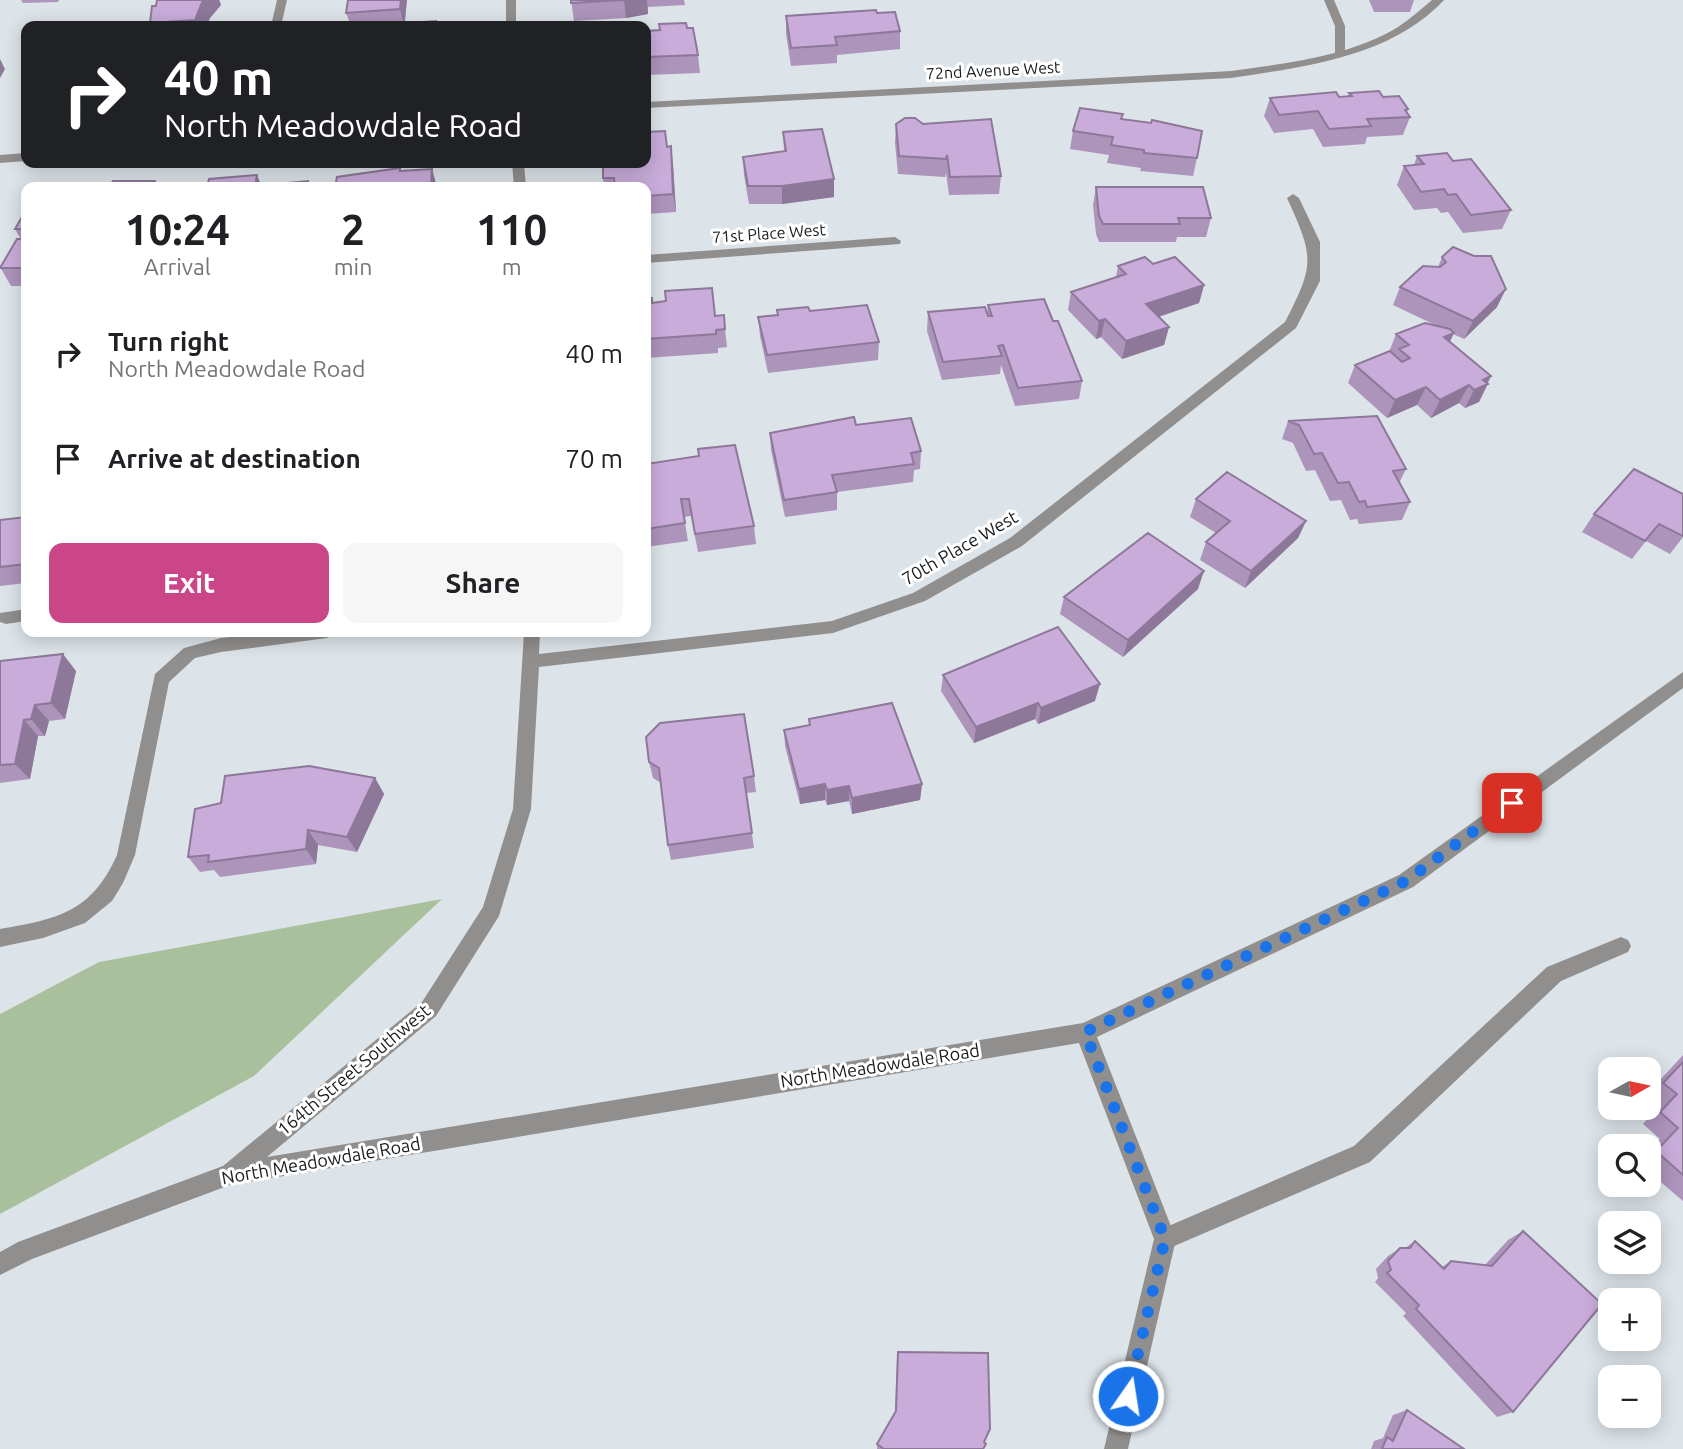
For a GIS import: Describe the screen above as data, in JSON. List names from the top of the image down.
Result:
{
  "streets": {
    "street": [
      "72nd Avenue West",
      "71st Place West",
      "70th Place West",
      "North Meadowdale Road",
      "164th Street Southwest"
    ]
  },
  "crossings": [
    ["70th Place West", "164th Street Southwest"],
    ["North Meadowdale Road", "164th Street Southwest"]
  ],
  "north": "right",
  "page": {
    "turn": ["40 m", "North Meadowdale Road"],
    "eta": [
      "10:24",
      "Arrival",
      "2",
      "min",
      "110",
      "m"
    ],
    "list": [
      {
        "name": "Turn right",
        "note": "North Meadowdale Road",
        "value": "40 m"
      },
      {
        "name": "Arrive at destination",
        "value": "70 m"
      }
    ],
    "buttons": ["Exit", "Share"],
    "map_buttons": ["+", "−"]
  }
}
